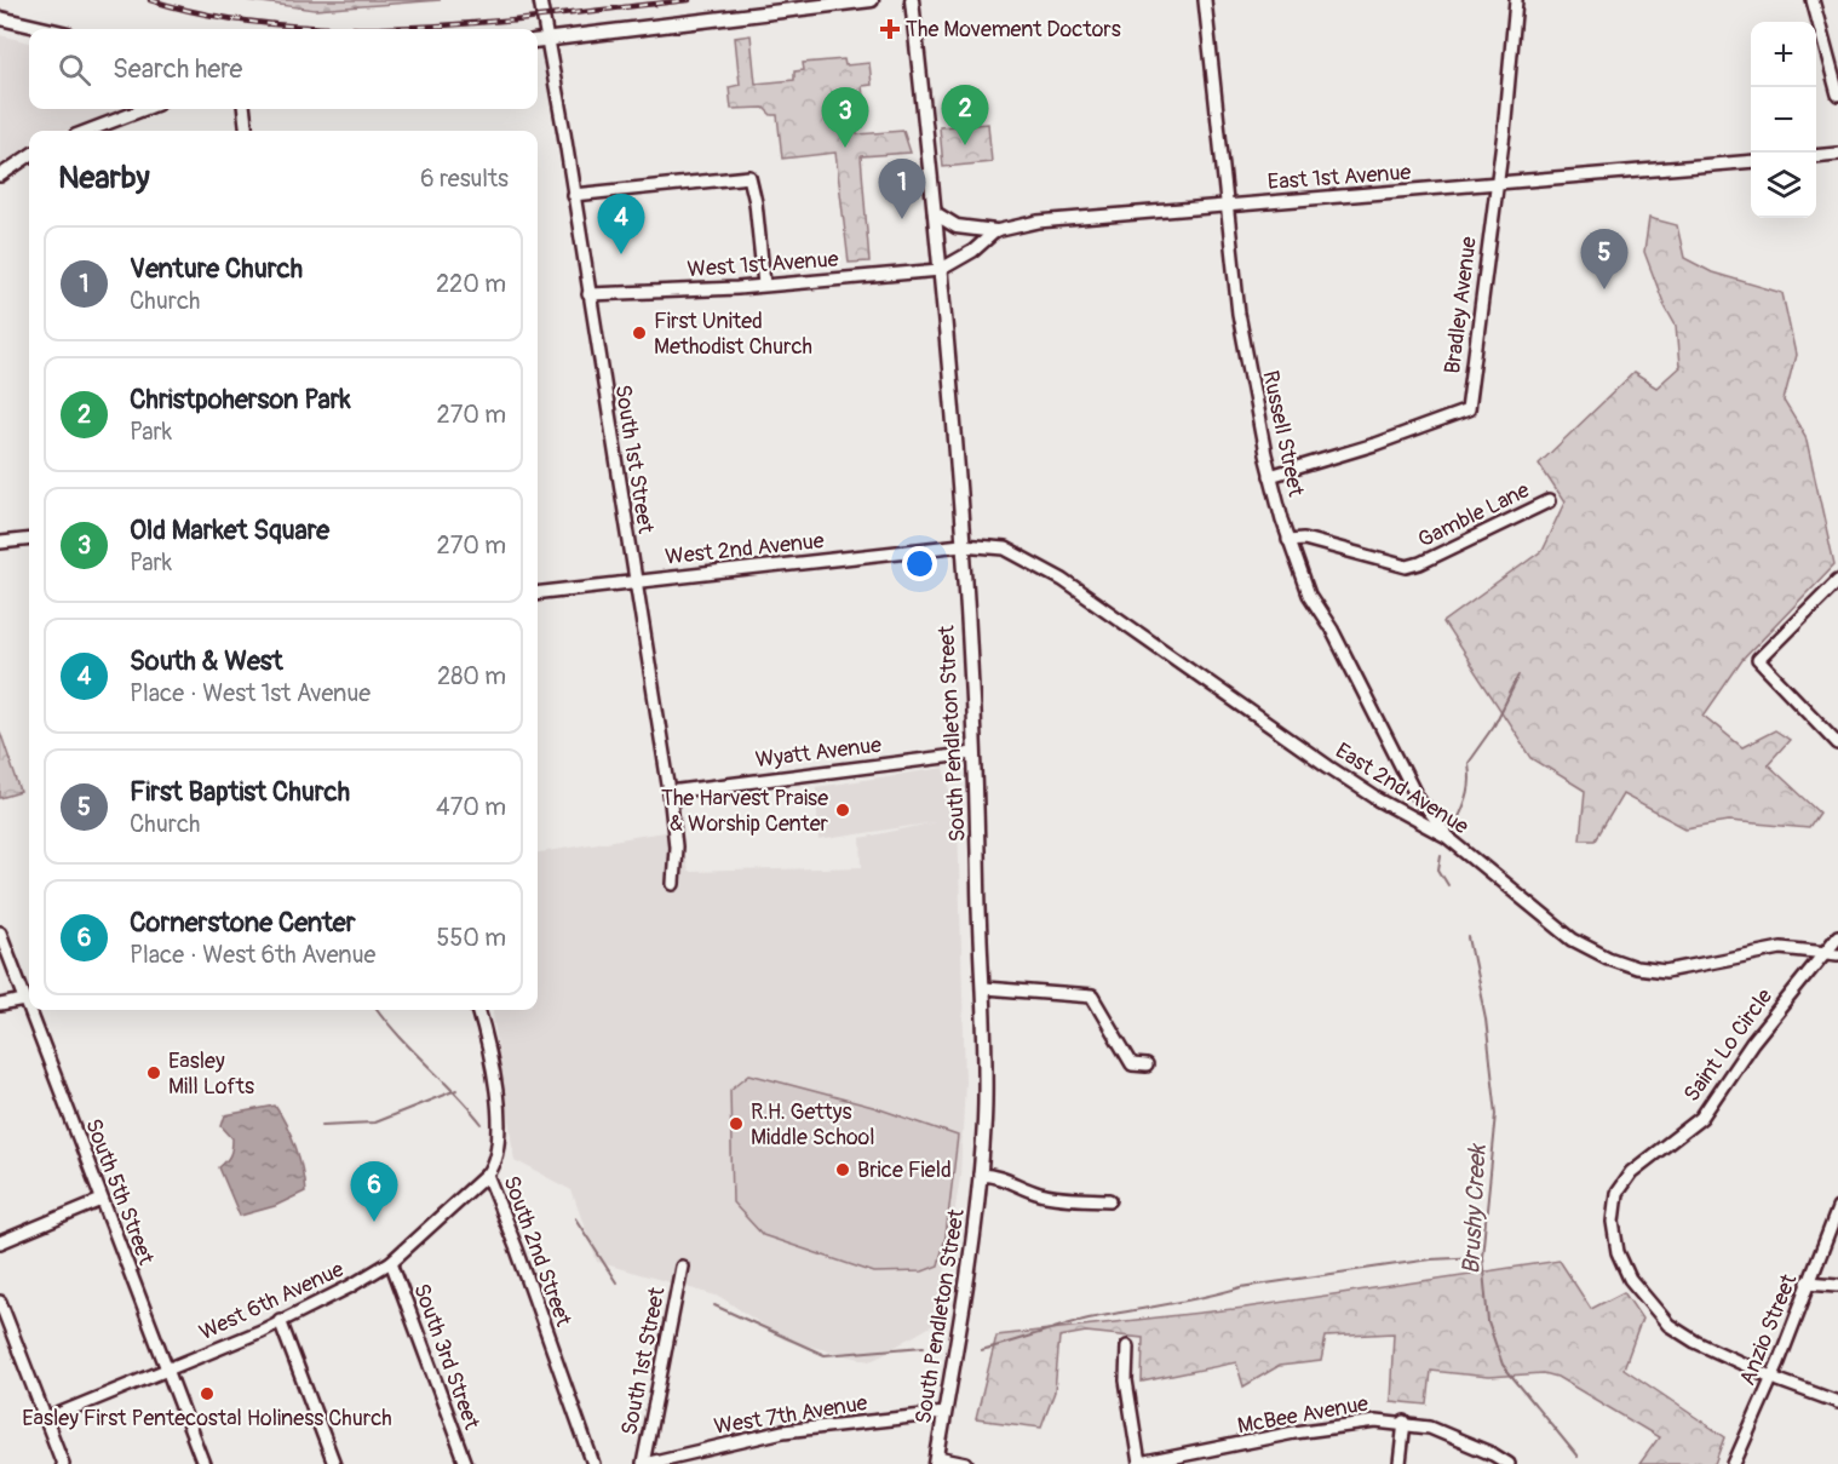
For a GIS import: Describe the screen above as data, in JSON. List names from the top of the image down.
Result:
{
  "streets": {
    "main road": ["South Pendleton Street"],
    "street": [
      "East 1st Avenue",
      "West 1st Avenue",
      "Bradley Avenue",
      "Russell Street",
      "South 1st Street",
      "Gamble Lane",
      "West 2nd Avenue",
      "Wyatt Avenue",
      "East 2nd Avenue",
      "Saint Lo Circle",
      "South 5th Street",
      "South 2nd Street",
      "West 6th Avenue",
      "Anzio Street",
      "South 3rd Street",
      "West 7th Avenue",
      "McBee Avenue"
    ]
  },
  "crossings": [
    ["East 1st Avenue", "West 1st Avenue"],
    ["East 1st Avenue", "Bradley Avenue"],
    ["East 1st Avenue", "Russell Street"],
    ["East 1st Avenue", "South Pendleton Street"],
    ["West 1st Avenue", "South 1st Street"],
    ["West 1st Avenue", "South Pendleton Street"],
    ["Bradley Avenue", "Russell Street"],
    ["Russell Street", "Gamble Lane"],
    ["Russell Street", "East 2nd Avenue"],
    ["South 1st Street", "West 2nd Avenue"],
    ["South 1st Street", "Wyatt Avenue"],
    ["South 1st Street", "West 7th Avenue"],
    ["West 2nd Avenue", "South Pendleton Street"],
    ["West 2nd Avenue", "East 2nd Avenue"],
    ["South Pendleton Street", "Wyatt Avenue"],
    ["South Pendleton Street", "East 2nd Avenue"],
    ["South Pendleton Street", "West 7th Avenue"],
    ["East 2nd Avenue", "Saint Lo Circle"],
    ["Saint Lo Circle", "Anzio Street"],
    ["South 5th Street", "West 6th Avenue"],
    ["South 2nd Street", "West 6th Avenue"],
    ["West 6th Avenue", "South 3rd Street"]
  ],
  "water": ["Brushy Creek"],
  "places": {
    "health": ["The Movement Doctors"],
    "other": [
      "First United Methodist Church",
      "The Harvest Praise & Worship Center",
      "Easley Mill Lofts",
      "R.H. Gettys Middle School",
      "Brice Field",
      "Easley First Pentecostal Holiness Church"
    ]
  },
  "page": {
    "map_buttons": ["+", "−"],
    "search": "Search here",
    "pins": [
      "2",
      "3",
      "1",
      "4",
      "5",
      "6"
    ],
    "heading": ["Nearby", "6 results"],
    "list": [
      {
        "mark": "1",
        "name": "Venture Church",
        "note": "Church",
        "value": "220 m"
      },
      {
        "mark": "2",
        "name": "Christpoherson Park",
        "note": "Park",
        "value": "270 m"
      },
      {
        "mark": "3",
        "name": "Old Market Square",
        "note": "Park",
        "value": "270 m"
      },
      {
        "mark": "4",
        "name": "South & West",
        "note": "Place · West 1st Avenue",
        "value": "280 m"
      },
      {
        "mark": "5",
        "name": "First Baptist Church",
        "note": "Church",
        "value": "470 m"
      },
      {
        "mark": "6",
        "name": "Cornerstone Center",
        "note": "Place · West 6th Avenue",
        "value": "550 m"
      }
    ]
  }
}
